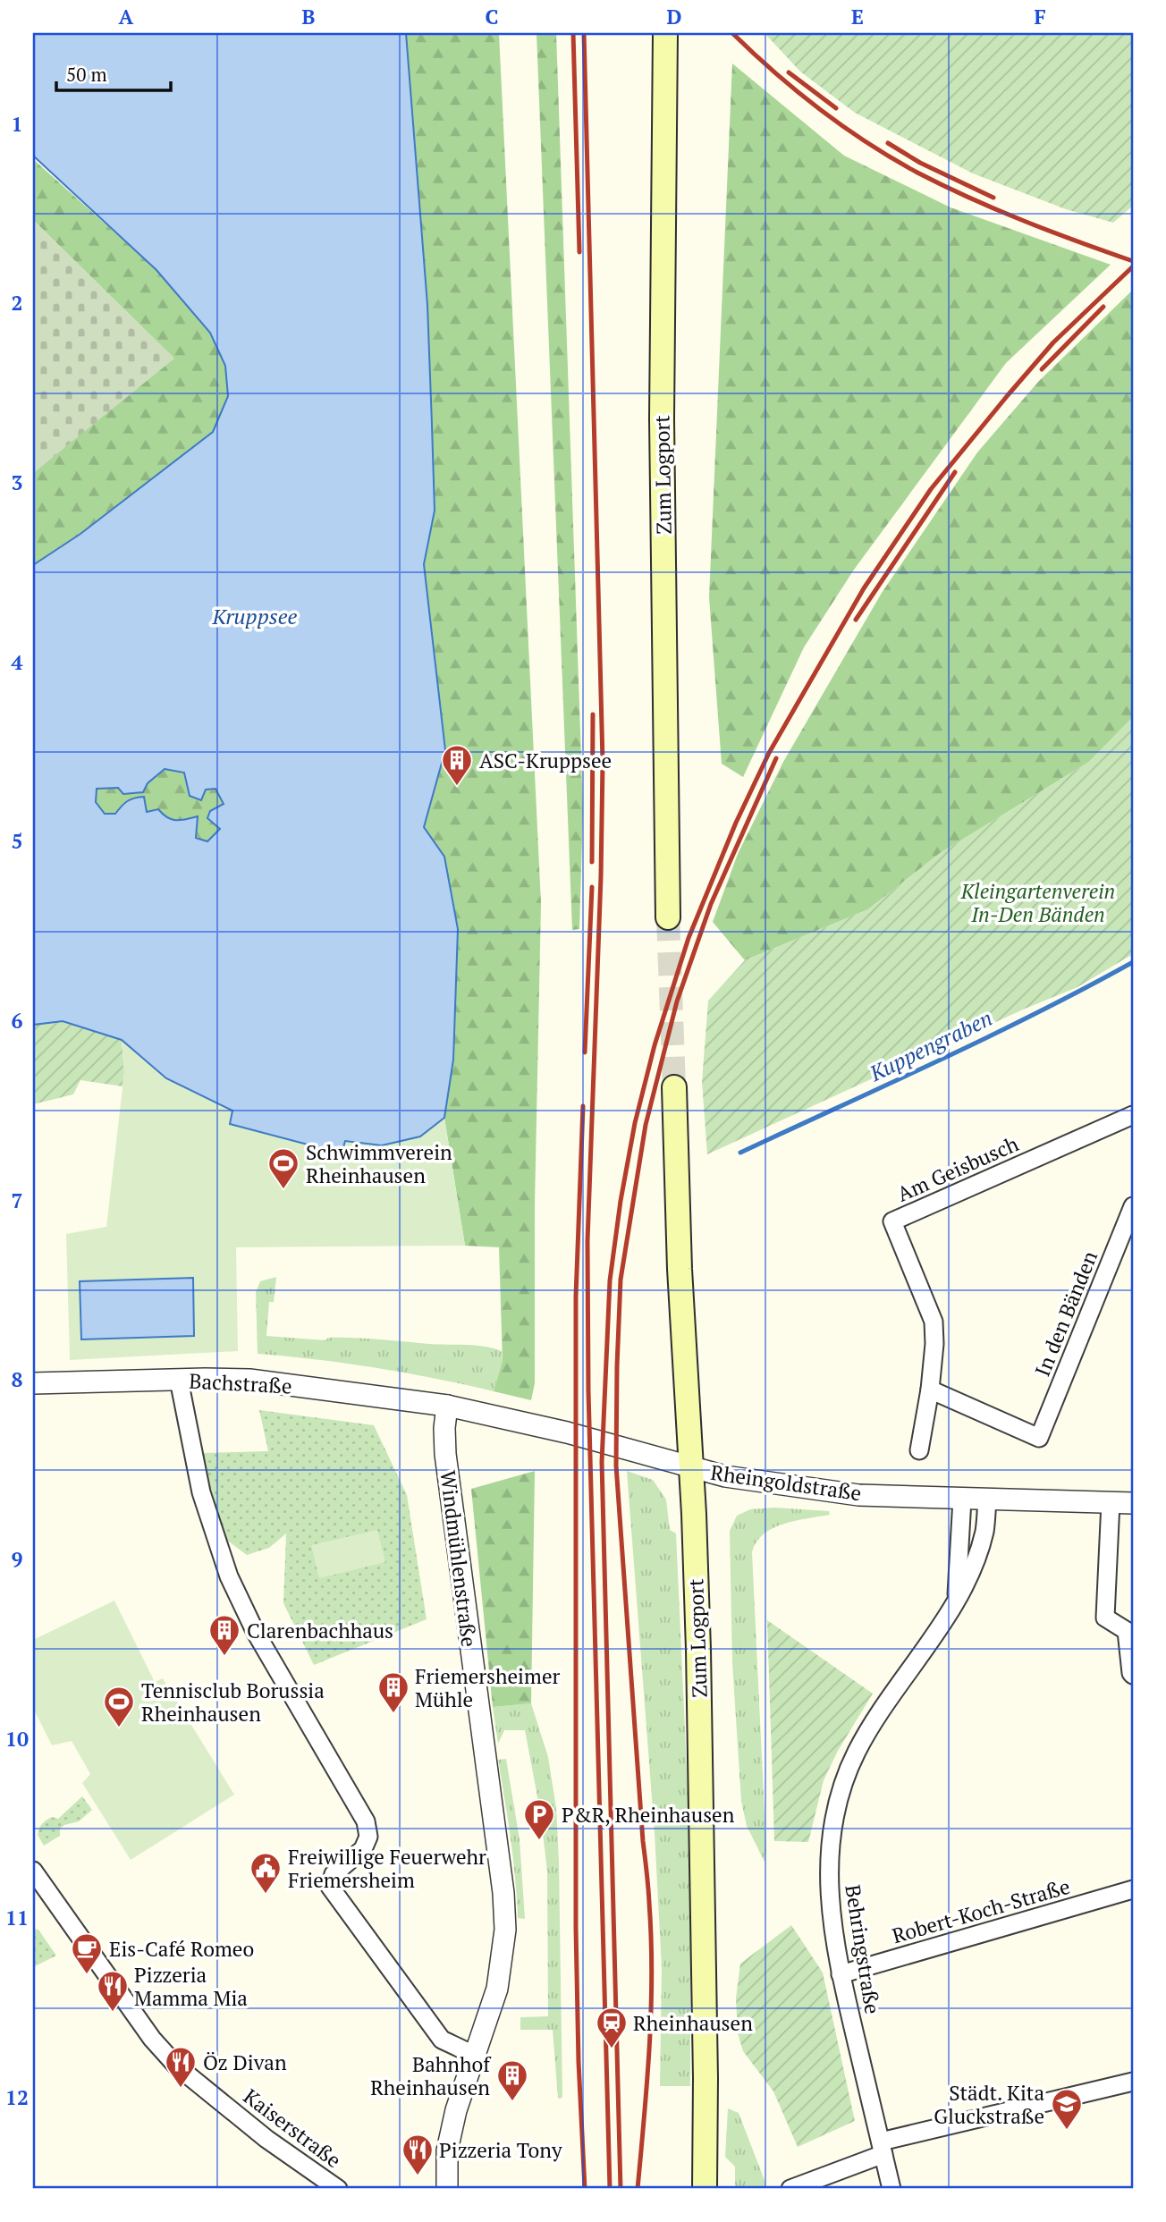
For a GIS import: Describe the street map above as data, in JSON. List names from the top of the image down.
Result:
{
  "streets": {
    "main road": ["Zum Logport"],
    "street": [
      "Am Geisbusch",
      "In den Bänden",
      "Bachstraße",
      "Rheingoldstraße",
      "Windmühlenstraße",
      "Robert-Koch-Straße",
      "Behringstraße",
      "Kaiserstraße"
    ]
  },
  "crossings": [
    ["Zum Logport", "Rheingoldstraße"],
    ["Am Geisbusch", "In den Bänden"],
    ["Bachstraße", "Rheingoldstraße"],
    ["Bachstraße", "Windmühlenstraße"],
    ["Rheingoldstraße", "Windmühlenstraße"],
    ["Rheingoldstraße", "Behringstraße"],
    ["Robert-Koch-Straße", "Behringstraße"]
  ],
  "water": ["Kruppsee", "Kuppengraben"],
  "parks": ["Kleingartenverein In-Den Bänden"],
  "places": {
    "building": [
      "ASC-Kruppsee",
      "Clarenbachhaus",
      "Friemersheimer Mühle",
      "Bahnhof Rheinhausen"
    ],
    "sports": ["Schwimmverein Rheinhausen", "Tennisclub Borussia Rheinhausen"],
    "parking": ["P&R, Rheinhausen"],
    "public building": ["Freiwillige Feuerwehr Friemersheim"],
    "cafe": ["Eis-Café Romeo"],
    "restaurant": ["Pizzeria Mamma Mia", "Öz Divan", "Pizzeria Tony"],
    "station": ["Rheinhausen"],
    "school or university": ["Städt. Kita Gluckstraße"]
  },
  "scale_bar": "50 m",
  "grid": {
    "columns": [
      "A",
      "B",
      "C",
      "D",
      "E",
      "F"
    ],
    "rows": [
      "1",
      "2",
      "3",
      "4",
      "5",
      "6",
      "7",
      "8",
      "9",
      "10",
      "11",
      "12"
    ]
  }
}
